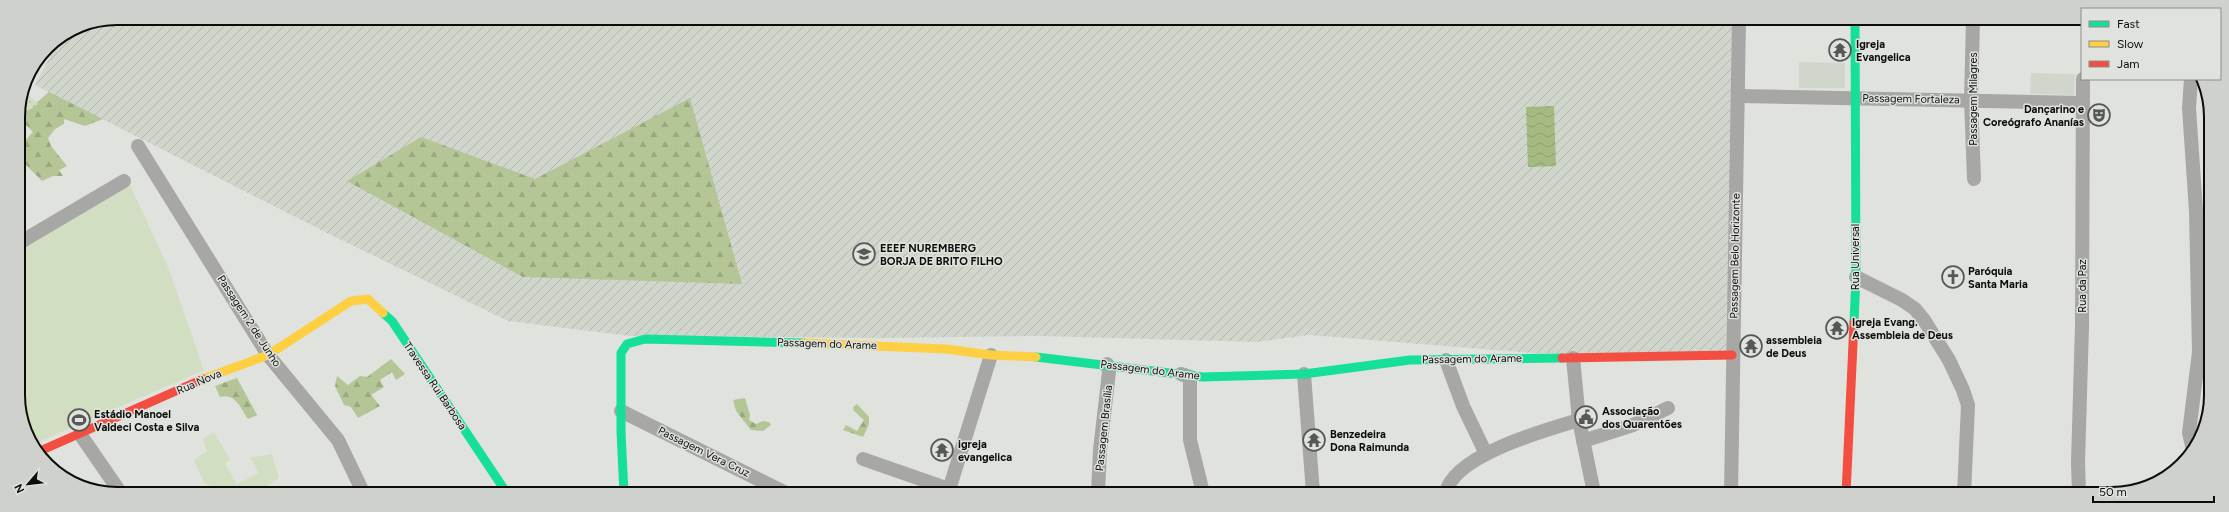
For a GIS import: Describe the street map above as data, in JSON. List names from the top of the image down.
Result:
{
  "streets": {
    "street": [
      "Passagem Fortaleza",
      "Passagem Milagres",
      "Passagem Belo Horizonte",
      "Rua Universal",
      "Rua da Paz",
      "Passagem 2 de Junho",
      "Passagem do Arame",
      "Rua Nova",
      "Travessa Rui Barbosa",
      "Passagem Brasília",
      "Passagem Vera Cruz"
    ]
  },
  "crossings": [
    ["Passagem Fortaleza", "Passagem Milagres"],
    ["Passagem Fortaleza", "Passagem Belo Horizonte"],
    ["Passagem Fortaleza", "Rua Universal"],
    ["Passagem Fortaleza", "Rua da Paz"],
    ["Passagem Belo Horizonte", "Passagem do Arame"],
    ["Passagem 2 de Junho", "Rua Nova"],
    ["Passagem do Arame", "Passagem Brasília"],
    ["Passagem do Arame", "Passagem Vera Cruz"],
    ["Rua Nova", "Travessa Rui Barbosa"]
  ],
  "places": {
    "temple": [
      "Igreja Evangelica",
      "Igreja Evang. Assembleia de Deus",
      "assembleia de Deus",
      "Benzedeira Dona Raimunda",
      "igreja evangelica"
    ],
    "theatre": ["Dançarino e Coreógrafo Ananías"],
    "school or university": ["EEEF NUREMBERG BORJA DE BRITO FILHO"],
    "church": ["Paróquia Santa Maria"],
    "public building": ["Associação dos Quarentões"],
    "sports": ["Estádio Manoel Valdeci Costa e Silva"]
  },
  "legend": ["Fast", "Slow", "Jam"],
  "scale_bar": "50 m",
  "north": "bottom left"
}
